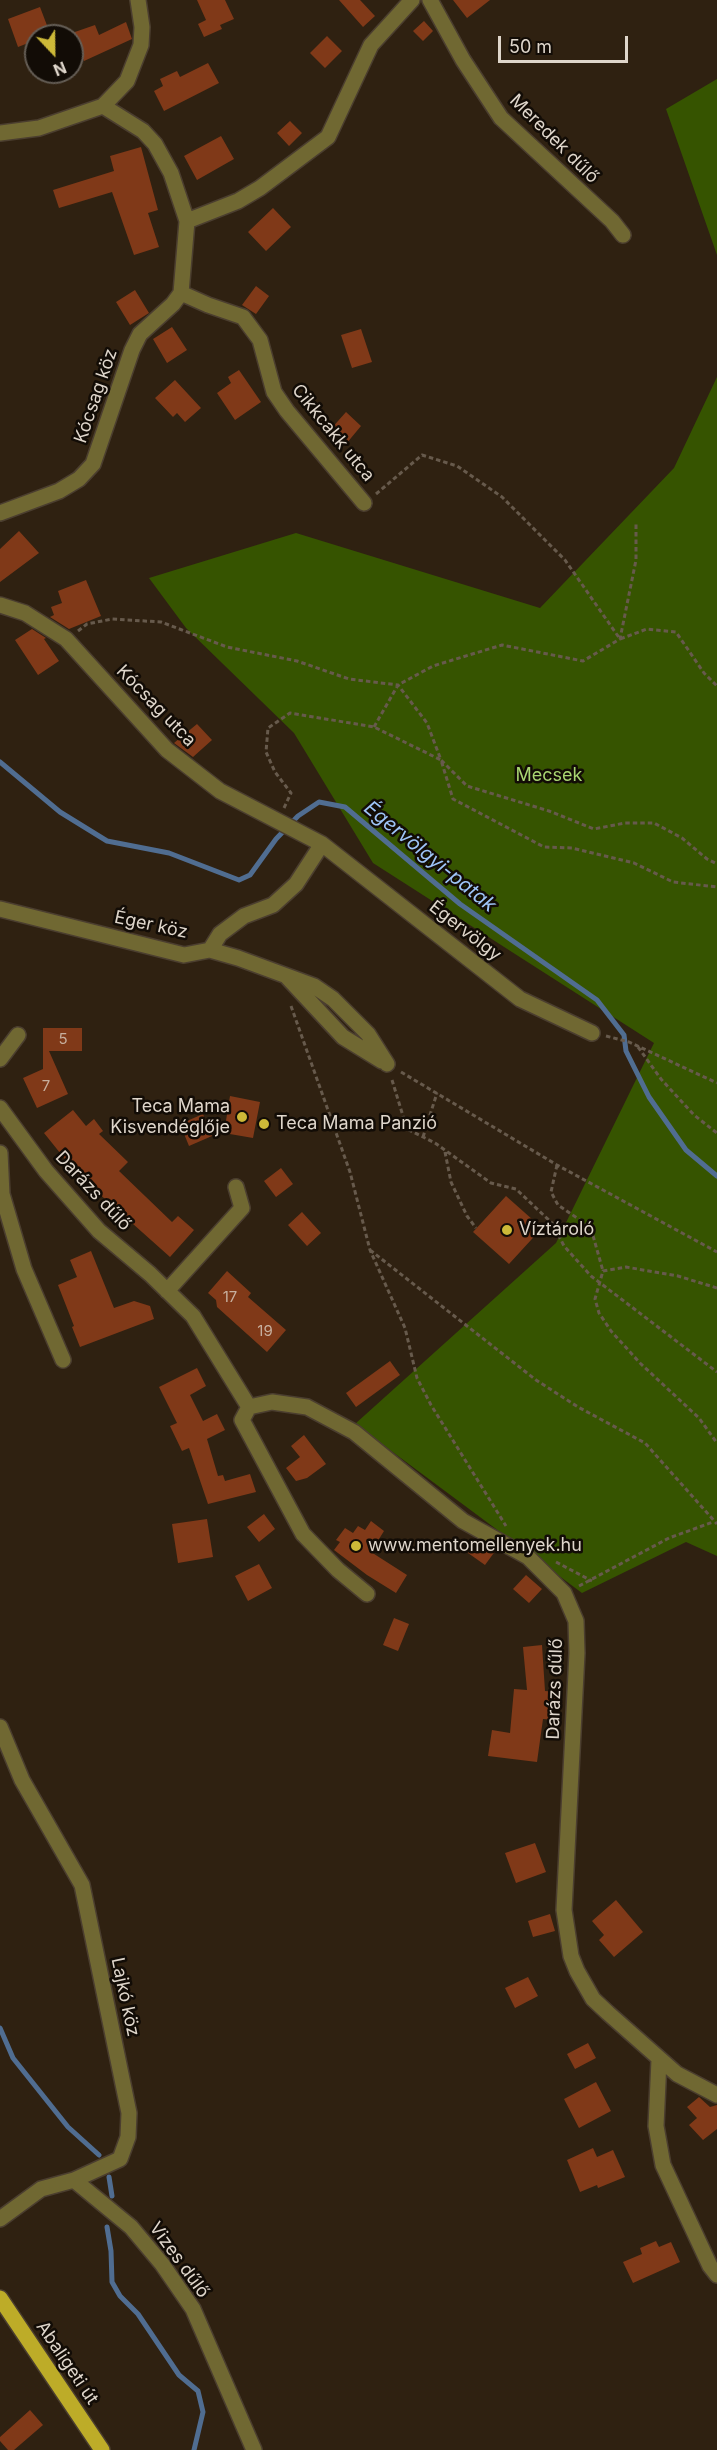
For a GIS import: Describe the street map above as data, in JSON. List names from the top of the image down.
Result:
{
  "streets": {
    "main road": ["Abaligeti út"],
    "street": [
      "Meredek dűlő",
      "Kócsag köz",
      "Cikkcakk utca",
      "Kócsag utca",
      "Éger köz",
      "Égervölgy",
      "Darázs dűlő",
      "Lajkó köz",
      "Vizes dűlő"
    ]
  },
  "crossings": [
    ["Kócsag köz", "Cikkcakk utca"],
    ["Kócsag utca", "Éger köz"],
    ["Kócsag utca", "Égervölgy"],
    ["Éger köz", "Égervölgy"],
    ["Lajkó köz", "Vizes dűlő"]
  ],
  "water": ["Égervölgyi-patak"],
  "parks": ["Mecsek"],
  "places": [
    "Teca Mama Kisvendéglője",
    "Teca Mama Panzió",
    "Víztároló",
    "www.mentomellenyek.hu"
  ],
  "house_numbers": [
    "5",
    "7",
    "17",
    "19"
  ],
  "scale_bar": "50 m",
  "north": "bottom"
}
